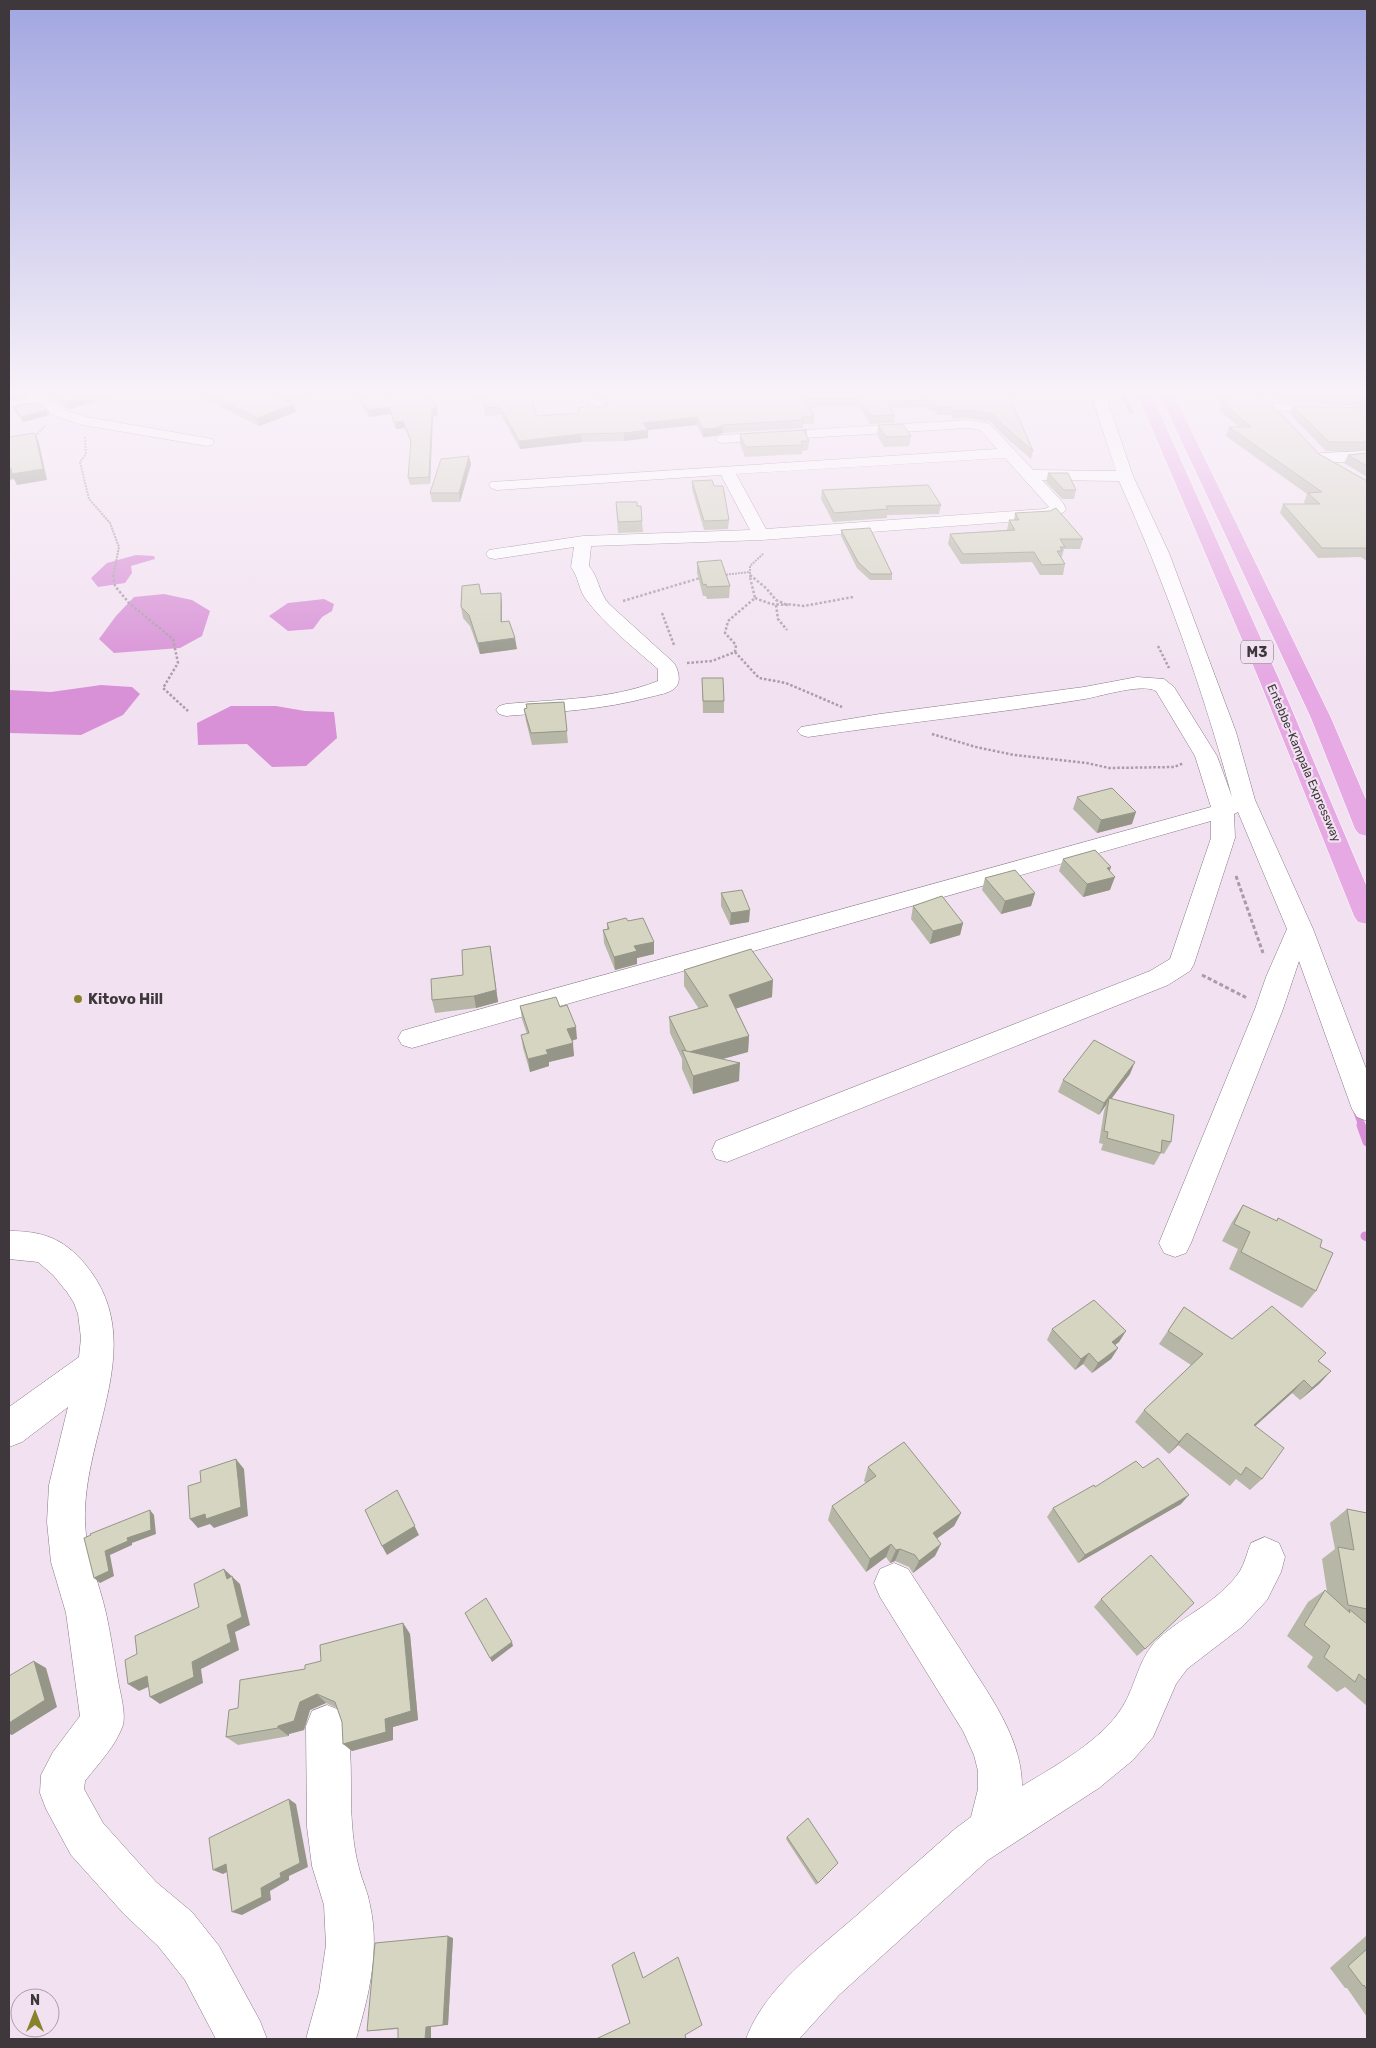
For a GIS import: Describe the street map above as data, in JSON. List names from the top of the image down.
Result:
{
  "streets": {
    "highway": ["M3", "Entebbe-Kampala Expressway"]
  },
  "places": ["Kitovo Hill"],
  "north": "top"
}
